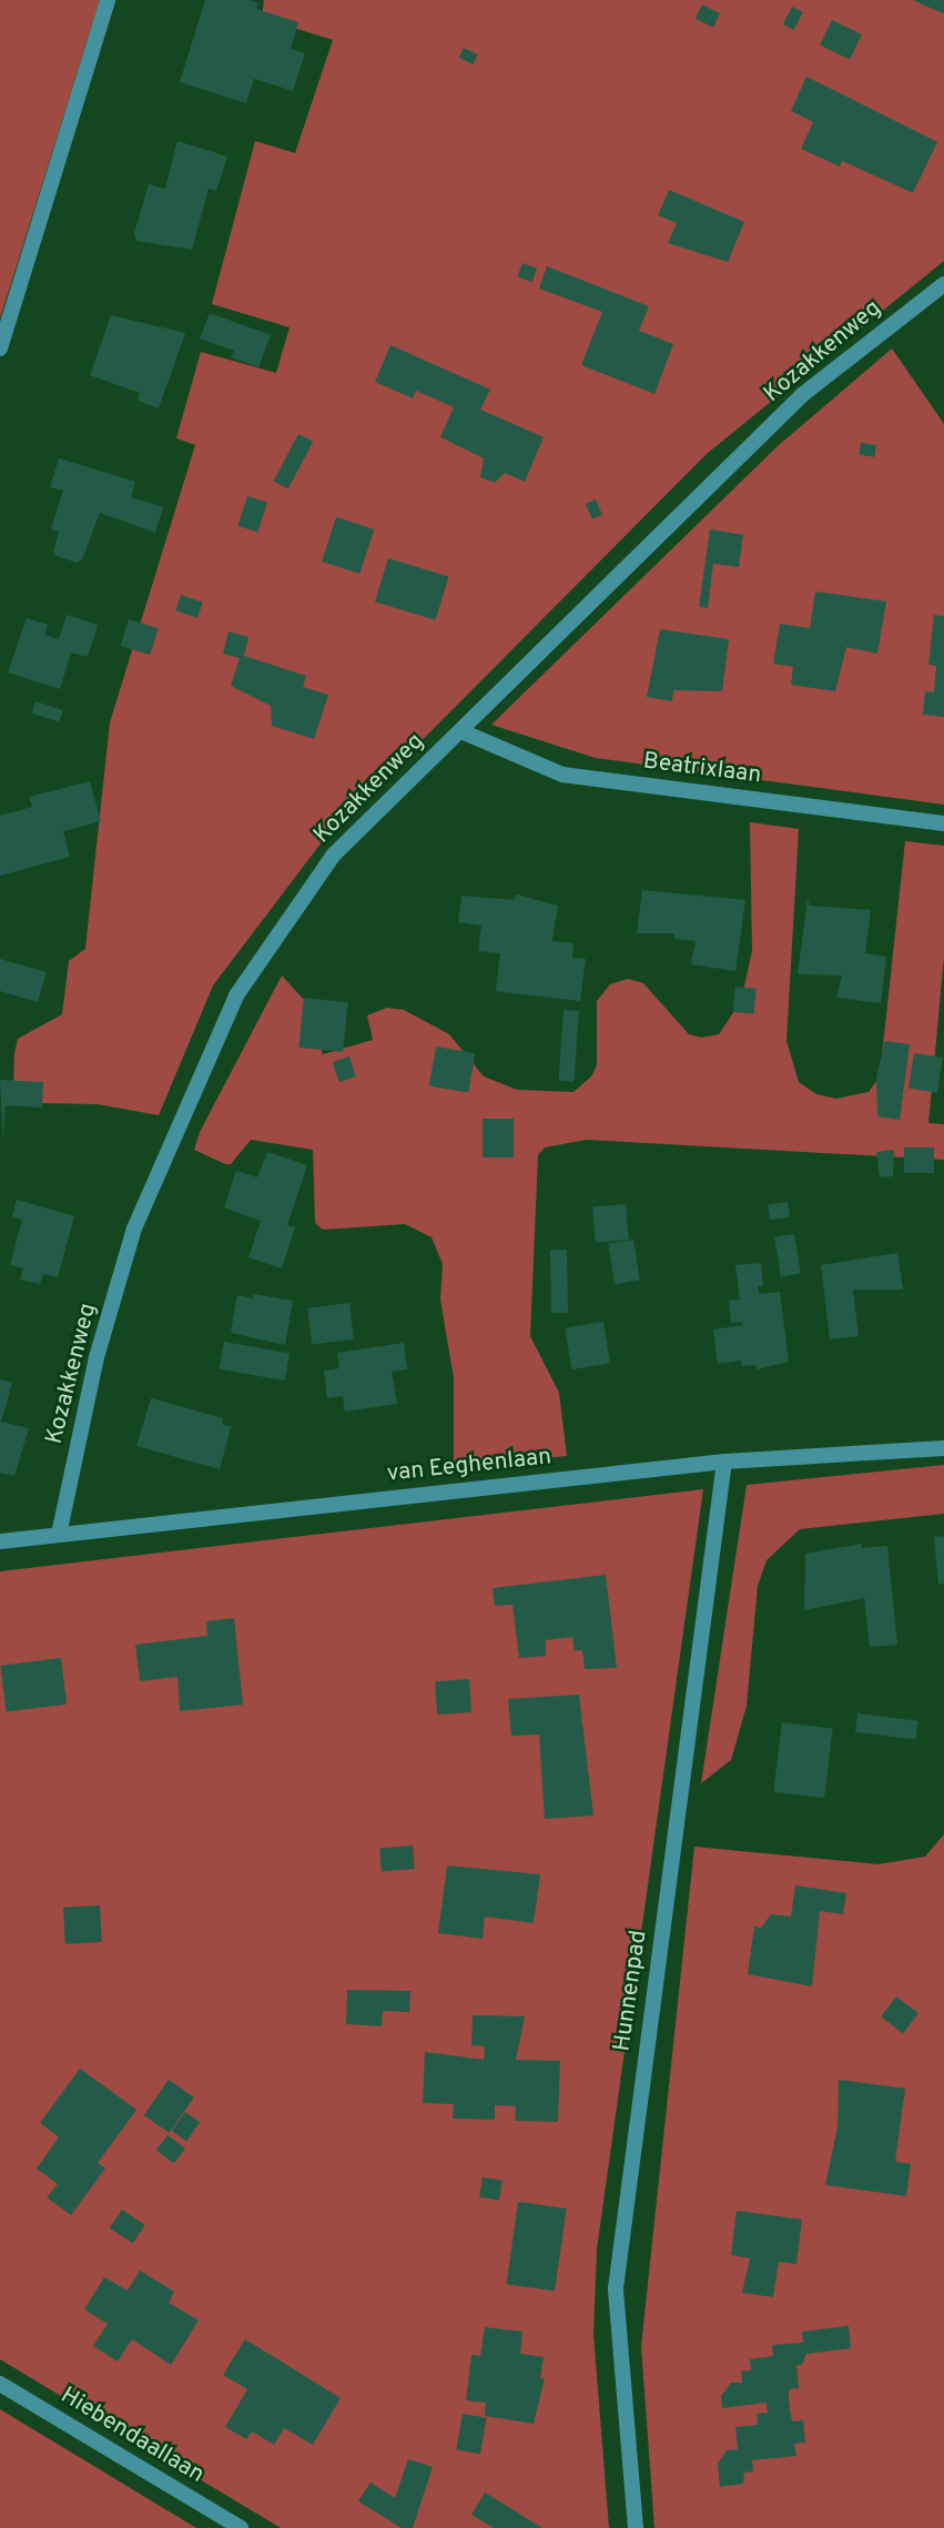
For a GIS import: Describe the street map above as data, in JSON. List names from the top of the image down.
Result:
{
  "streets": {
    "street": [
      "Kozakkenweg",
      "Beatrixlaan",
      "van Eeghenlaan",
      "Hunnenpad",
      "Hiebendaallaan"
    ]
  },
  "crossings": [
    ["Kozakkenweg", "Beatrixlaan"],
    ["Kozakkenweg", "van Eeghenlaan"],
    ["van Eeghenlaan", "Hunnenpad"]
  ]
}
